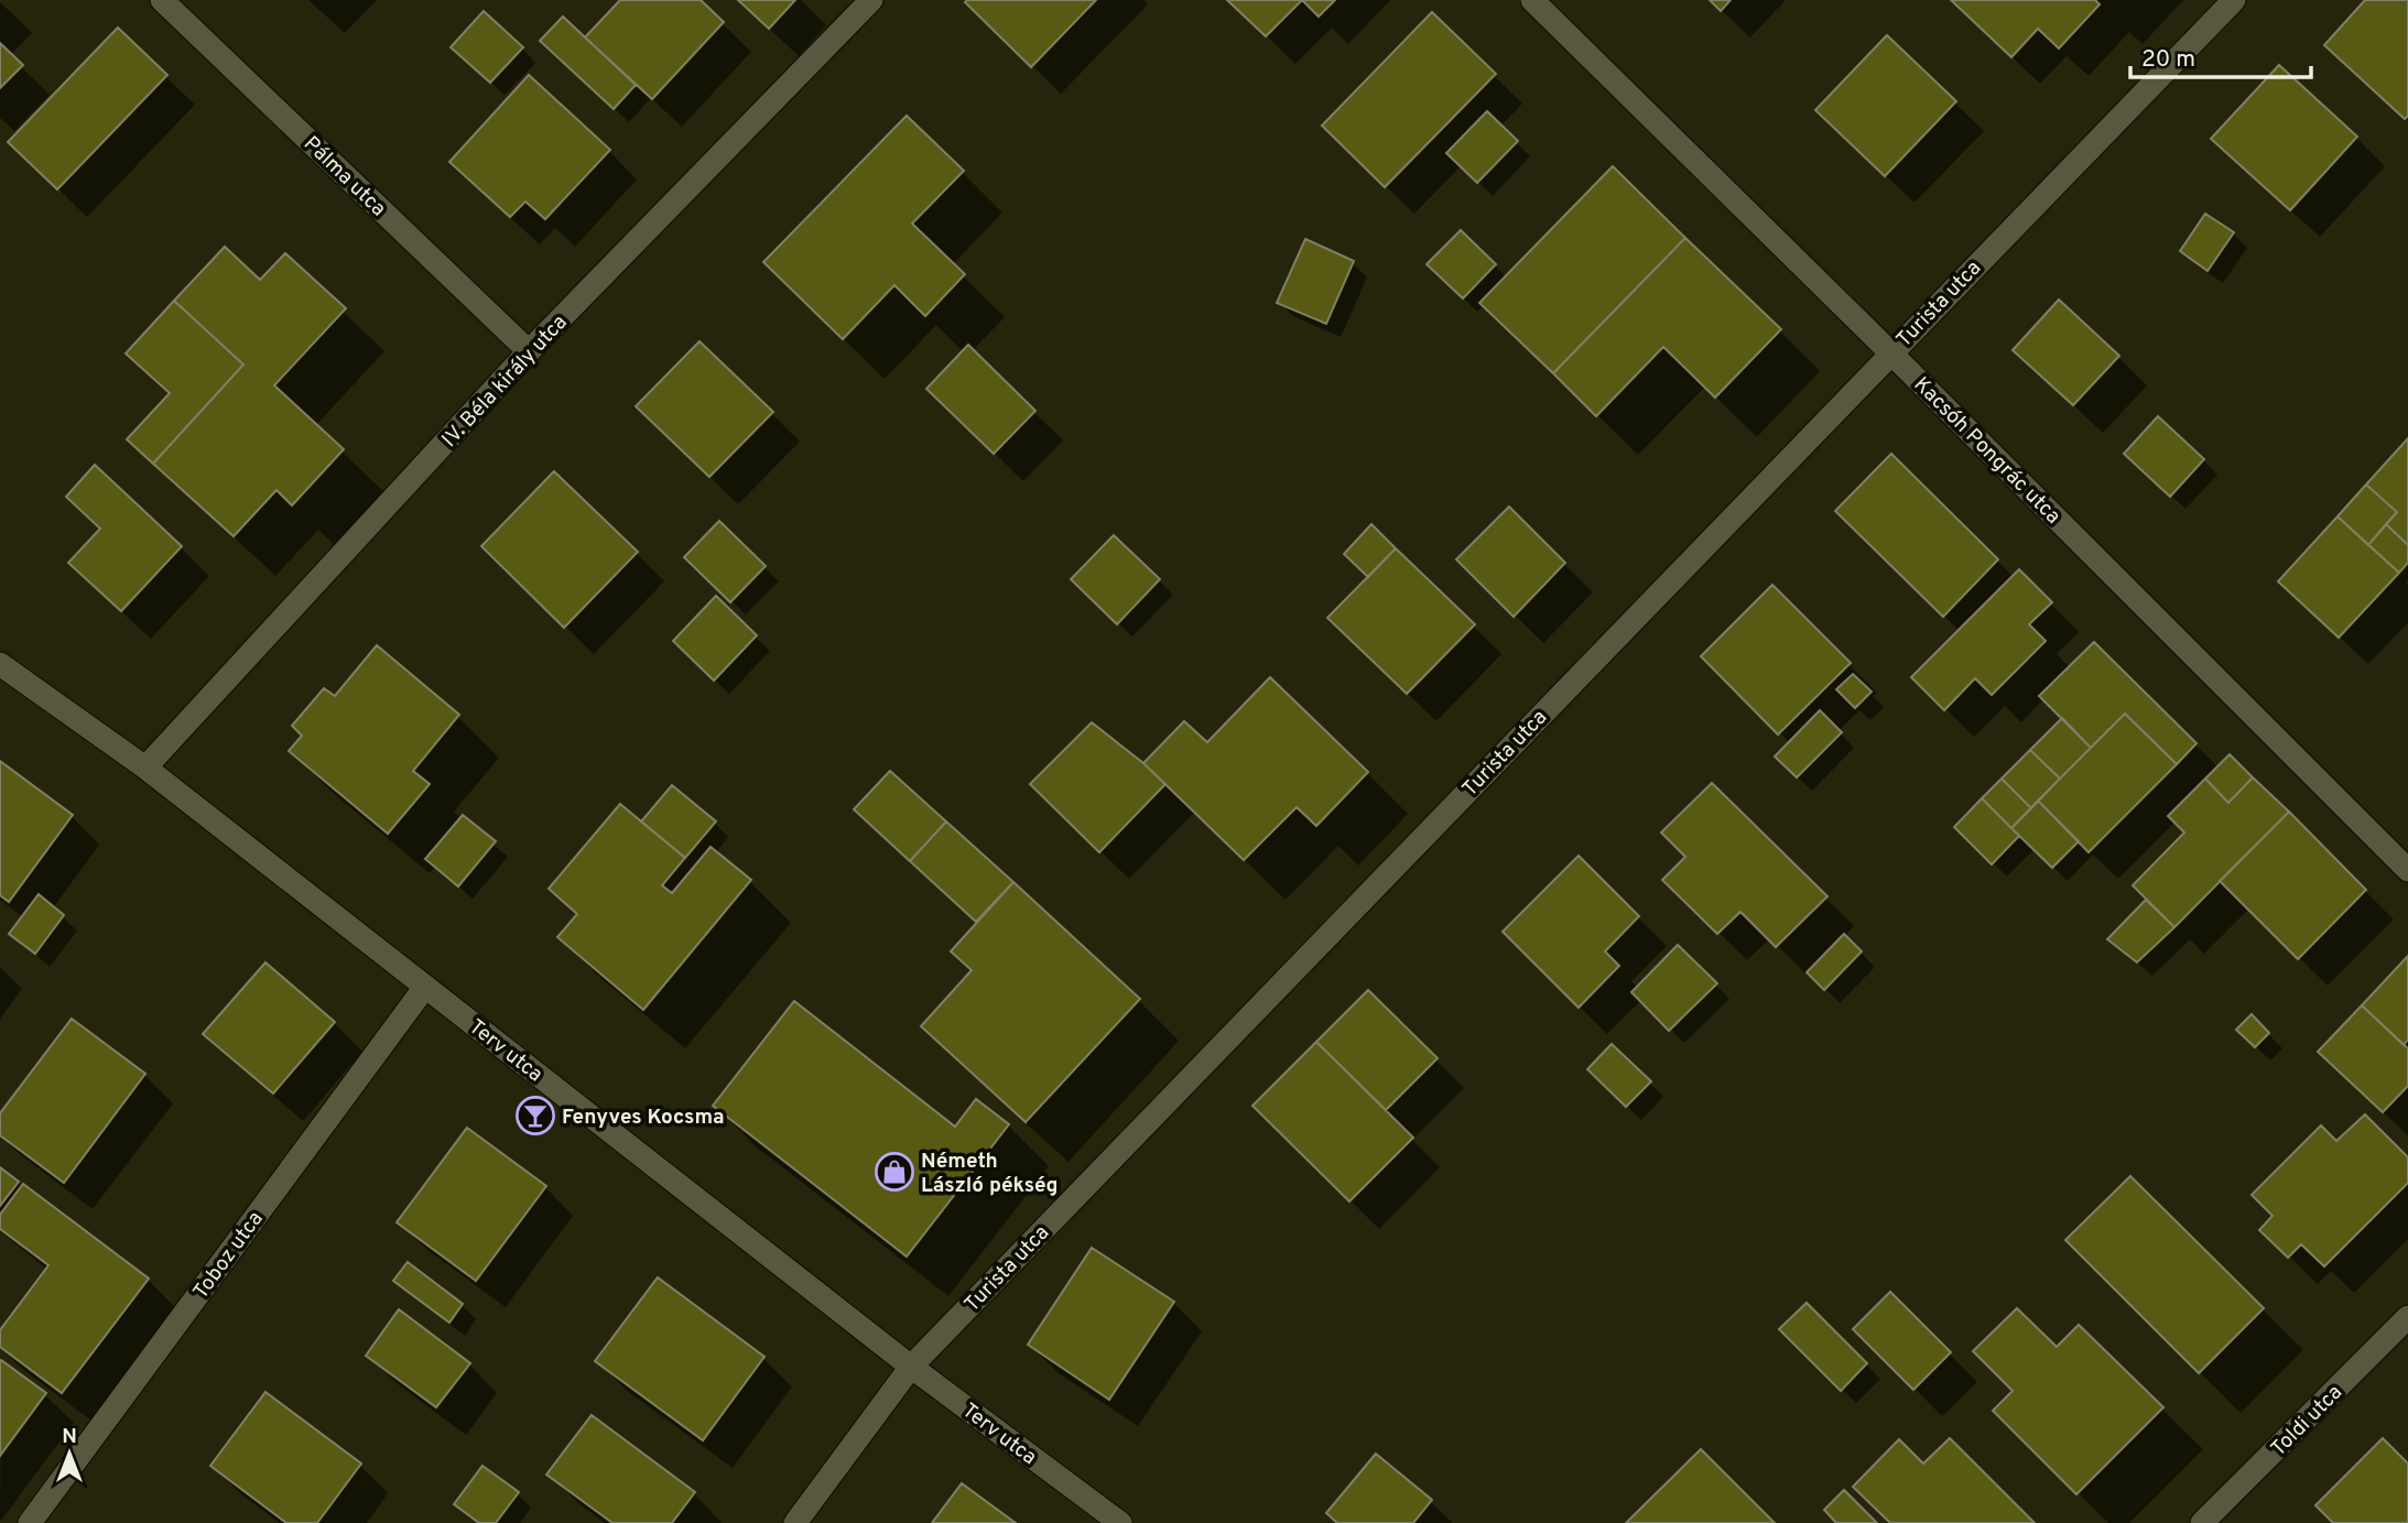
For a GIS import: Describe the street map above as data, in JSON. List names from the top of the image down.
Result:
{
  "streets": {
    "street": [
      "Pálma utca",
      "Turista utca",
      "IV. Béla király utca",
      "Kacsóh Pongrác utca",
      "Terv utca",
      "Toboz utca",
      "Toldi utca"
    ]
  },
  "crossings": [
    ["Pálma utca", "IV. Béla király utca"],
    ["Turista utca", "Kacsóh Pongrác utca"],
    ["Turista utca", "Terv utca"],
    ["IV. Béla király utca", "Terv utca"],
    ["Terv utca", "Toboz utca"]
  ],
  "places": {
    "bar": ["Fenyves Kocsma"],
    "shop": ["Németh László pékség"]
  },
  "scale_bar": "20 m",
  "north": "top"
}
